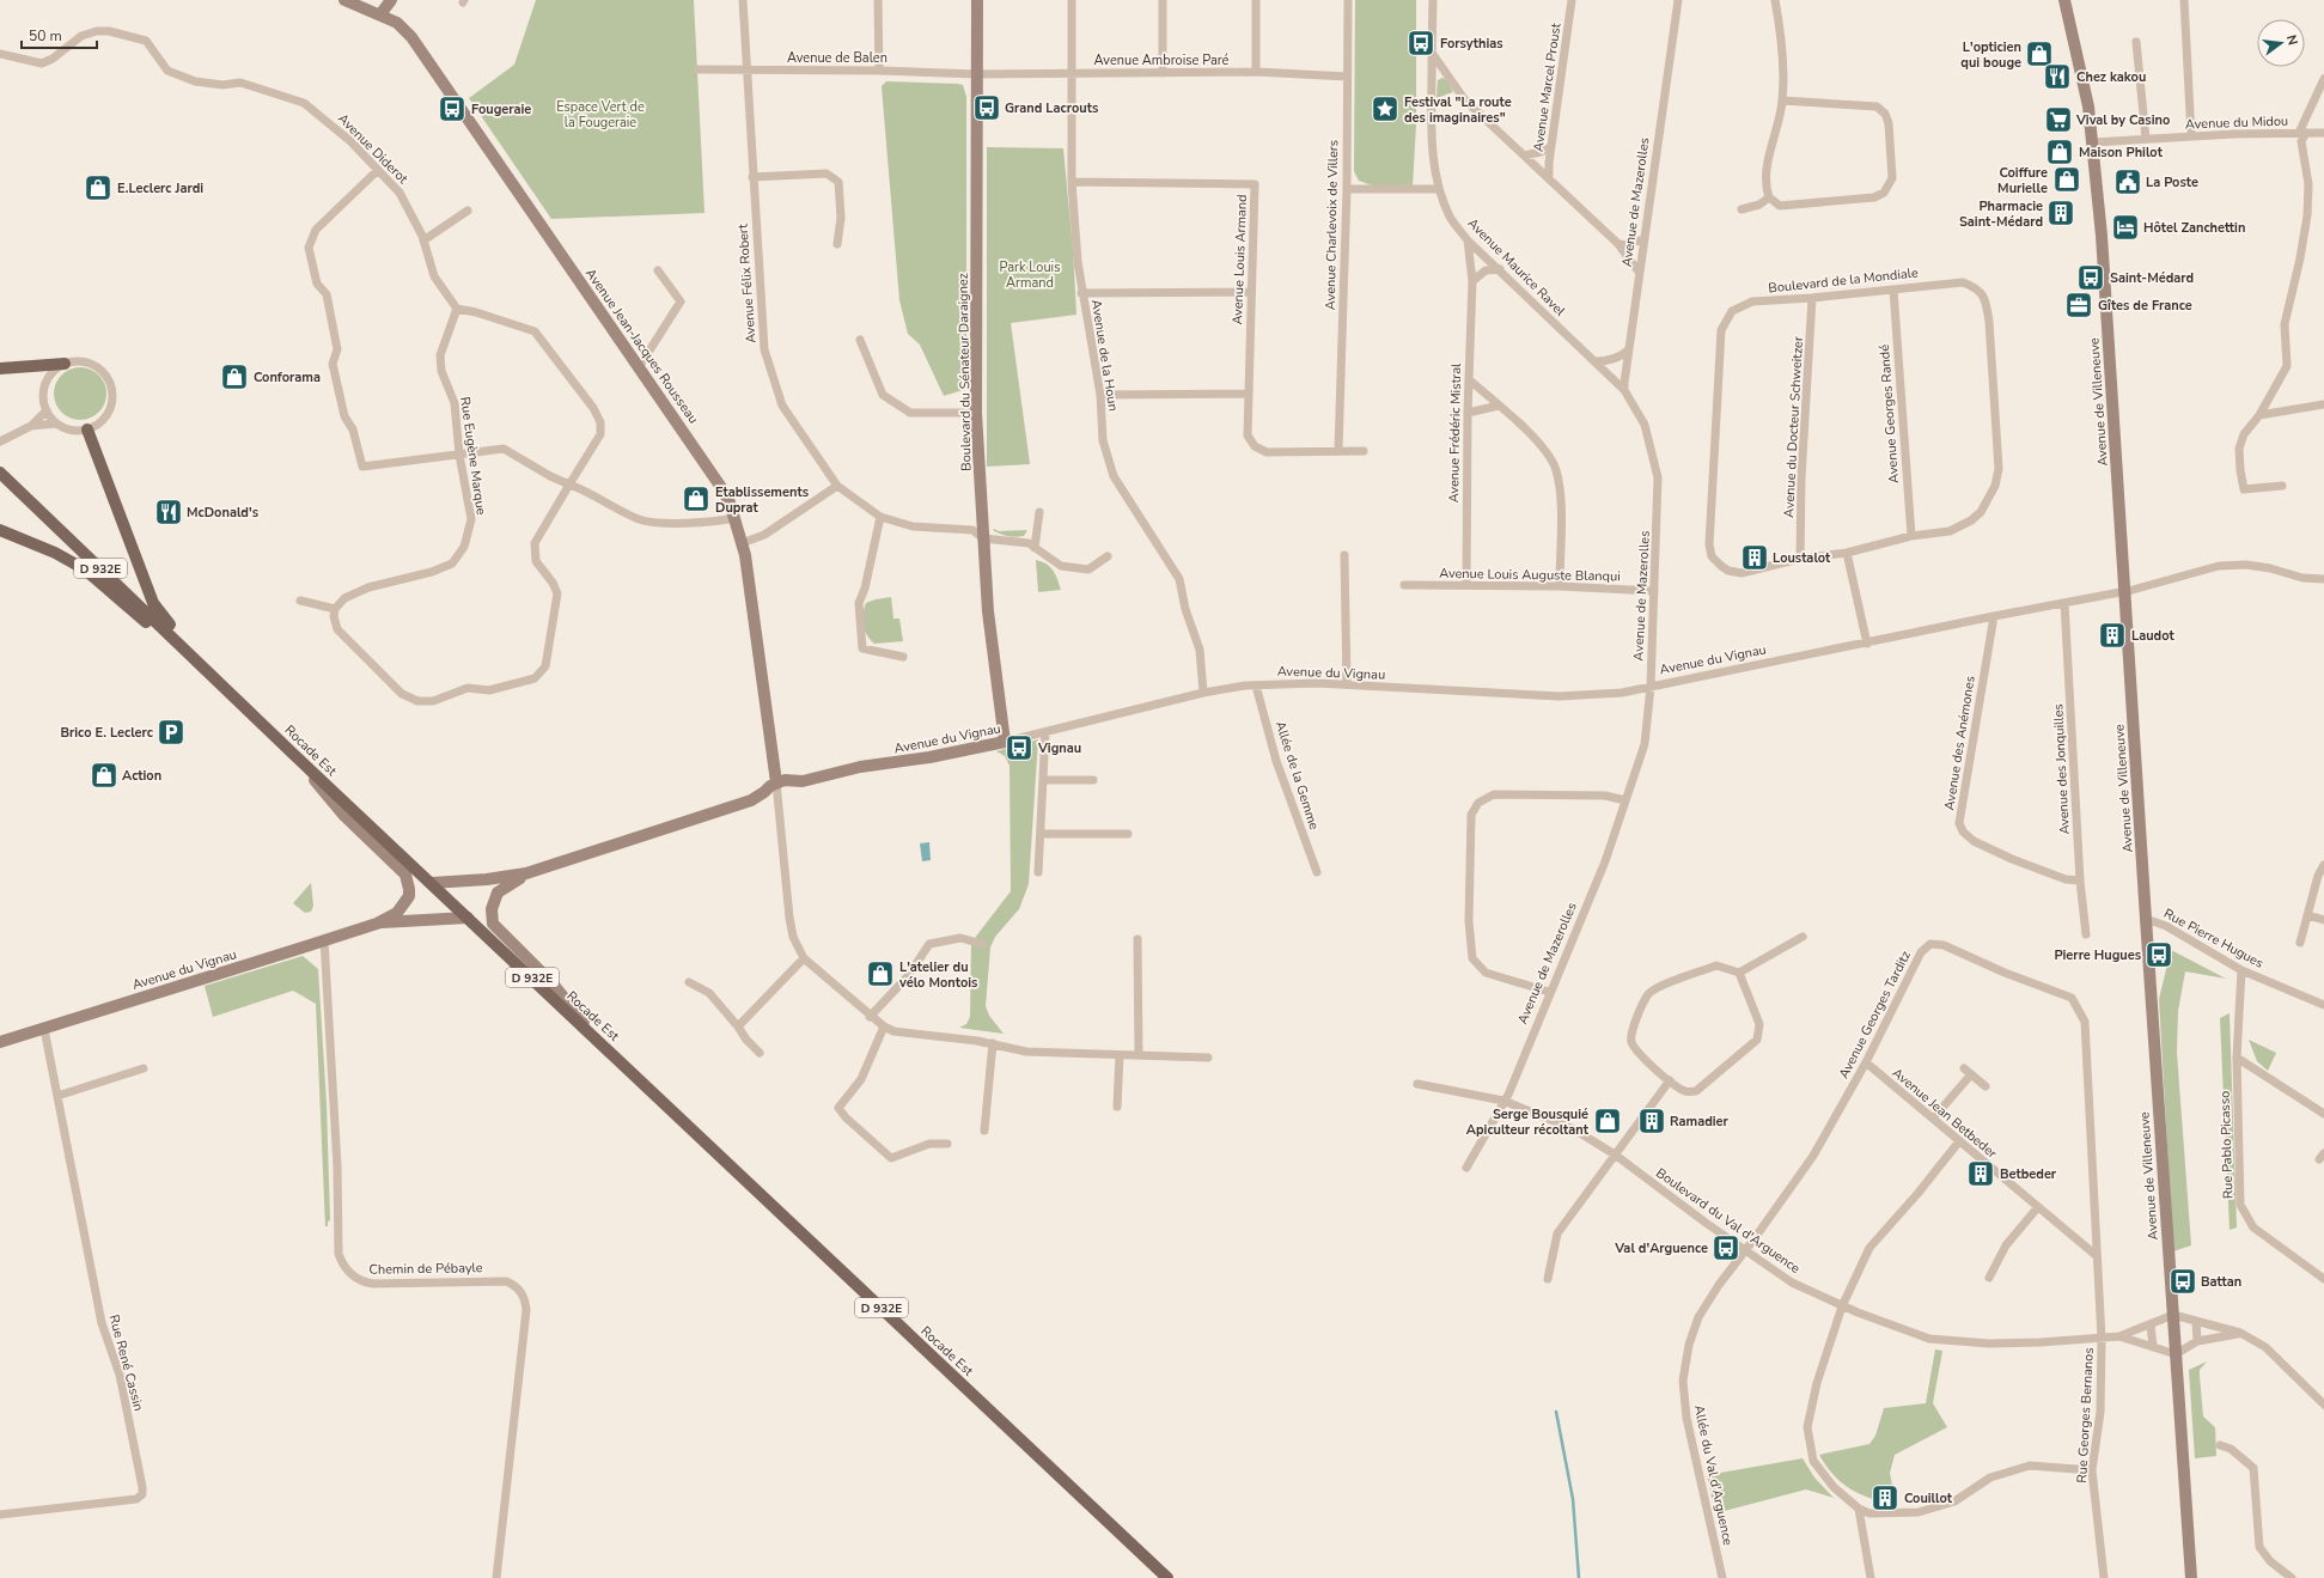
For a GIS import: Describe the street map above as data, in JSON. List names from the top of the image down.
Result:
{
  "streets": {
    "main road": ["D 932E", "Rocade Est"],
    "street": [
      "Avenue de Balen",
      "Avenue Ambroise Paré",
      "Avenue Marcel Proust",
      "Avenue du Midou",
      "Avenue Diderot",
      "Avenue de Mazerolles",
      "Avenue Charlevoix de Villers",
      "Avenue Louis Armand",
      "Avenue Maurice Ravel",
      "Boulevard de la Mondiale",
      "Avenue Félix Robert",
      "Avenue Jean-Jacques Rousseau",
      "Avenue de la Houn",
      "Boulevard du Sénateur Daraignez",
      "Avenue de Villeneuve",
      "Avenue Georges Randé",
      "Avenue du Docteur Schweitzer",
      "Avenue Frédéric Mistral",
      "Rue Eugène Marque",
      "Avenue Louis Auguste Blanqui",
      "Avenue du Vignau",
      "Avenue des Anémones",
      "Avenue des Jonquilles",
      "Allée de la Gemme",
      "Rue Pierre Hugues",
      "Avenue Georges Tarditz",
      "Avenue Jean Betbeder",
      "Rue Pablo Picasso",
      "Boulevard du Val d'Arguence",
      "Chemin de Pébayle",
      "Rue René Cassin",
      "Rue Georges Bernanos",
      "Allée du Val d'Arguence"
    ]
  },
  "crossings": [
    ["Avenue de Balen", "Avenue Ambroise Paré"],
    ["Avenue de Balen", "Avenue Félix Robert"],
    ["Avenue de Balen", "Boulevard du Sénateur Daraignez"],
    ["Avenue Ambroise Paré", "Avenue Charlevoix de Villers"],
    ["Avenue Ambroise Paré", "Avenue de la Houn"],
    ["Avenue Ambroise Paré", "Boulevard du Sénateur Daraignez"],
    ["Avenue du Midou", "Avenue de Villeneuve"],
    ["Avenue Diderot", "Rue Eugène Marque"],
    ["Avenue de Mazerolles", "Avenue Maurice Ravel"],
    ["Avenue de Mazerolles", "Avenue Louis Auguste Blanqui"],
    ["Avenue de Mazerolles", "Avenue du Vignau"],
    ["Avenue de Mazerolles", "Boulevard du Val d'Arguence"],
    ["Avenue Charlevoix de Villers", "Avenue Louis Armand"],
    ["Avenue Louis Armand", "Avenue de la Houn"],
    ["Avenue Maurice Ravel", "Avenue Frédéric Mistral"],
    ["Boulevard de la Mondiale", "Avenue Georges Randé"],
    ["Boulevard de la Mondiale", "Avenue du Docteur Schweitzer"],
    ["Avenue Félix Robert", "Boulevard du Sénateur Daraignez"],
    ["Avenue Jean-Jacques Rousseau", "Avenue du Vignau"],
    ["Avenue de la Houn", "Avenue du Vignau"],
    ["Boulevard du Sénateur Daraignez", "Avenue du Vignau"],
    ["Avenue de Villeneuve", "Avenue du Vignau"],
    ["Avenue de Villeneuve", "Rue Pierre Hugues"],
    ["Avenue Frédéric Mistral", "Avenue Louis Auguste Blanqui"],
    ["Avenue du Vignau", "Avenue des Anémones"],
    ["Avenue du Vignau", "Avenue des Jonquilles"],
    ["Avenue du Vignau", "Allée de la Gemme"],
    ["Avenue du Vignau", "Chemin de Pébayle"],
    ["Avenue du Vignau", "Rue René Cassin"],
    ["Avenue des Anémones", "Avenue des Jonquilles"],
    ["Rue Pierre Hugues", "Rue Pablo Picasso"],
    ["Avenue Georges Tarditz", "Avenue Jean Betbeder"],
    ["Avenue Georges Tarditz", "Boulevard du Val d'Arguence"],
    ["Avenue Georges Tarditz", "Rue Georges Bernanos"],
    ["Avenue Georges Tarditz", "Allée du Val d'Arguence"],
    ["Boulevard du Val d'Arguence", "Rue Georges Bernanos"],
    ["Boulevard du Val d'Arguence", "Allée du Val d'Arguence"]
  ],
  "parks": ["Espace Vert de la Fougeraie", "Park Louis Armand"],
  "places": {
    "bus stop": [
      "Forsythias",
      "Grand Lacrouts",
      "Fougeraie",
      "Saint-Médard",
      "Vignau",
      "Pierre Hugues",
      "Val d'Arguence",
      "Battan"
    ],
    "shop": [
      "L'opticien qui bouge",
      "Maison Philot",
      "Coiffure Murielle",
      "E.Leclerc Jardi",
      "Conforama",
      "Etablissements Duprat",
      "Action",
      "L'atelier du vélo Montois",
      "Serge Bousquié Apiculteur récoltant"
    ],
    "restaurant": ["Chez kakou", "McDonald's"],
    "place": ["Festival \"La route des imaginaires\""],
    "supermarket": ["Vival by Casino"],
    "public building": ["La Poste"],
    "building": [
      "Pharmacie Saint-Médard",
      "Loustalot",
      "Laudot",
      "Ramadier",
      "Betbeder",
      "Couillot"
    ],
    "hotel": ["Hôtel Zanchettin"],
    "office": ["Gîtes de France"],
    "parking": ["Brico E. Leclerc"]
  },
  "scale_bar": "50 m",
  "north": "right"
}
